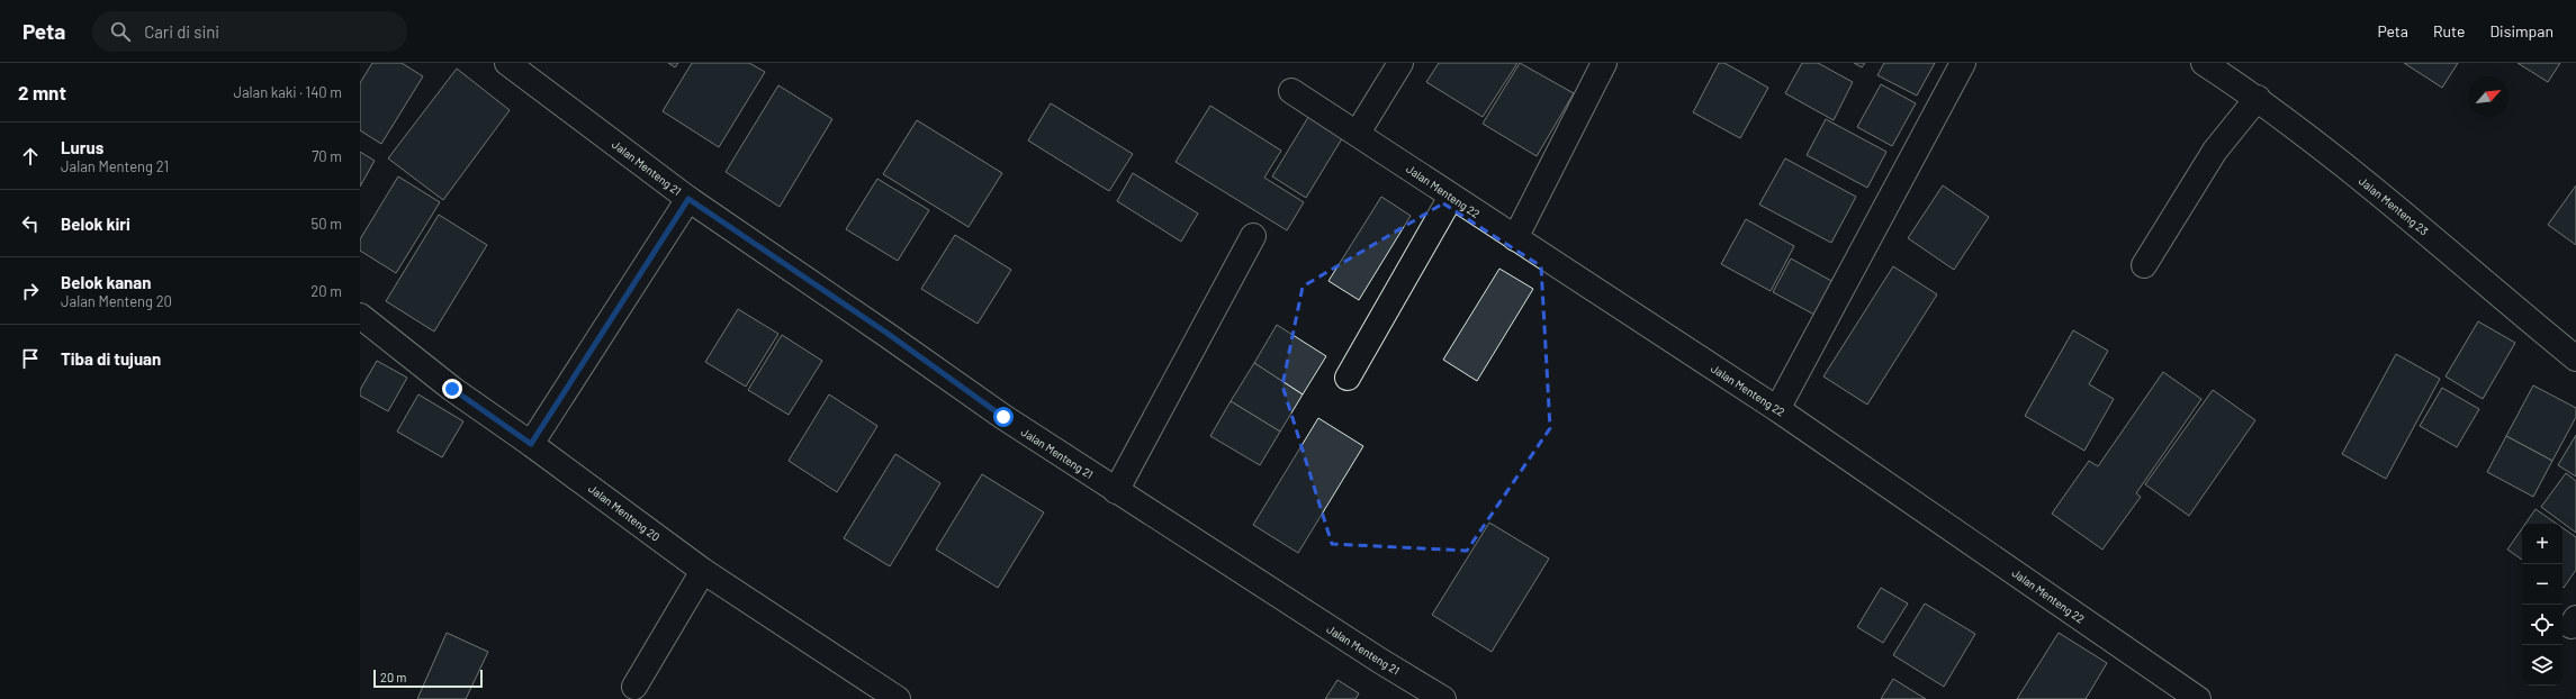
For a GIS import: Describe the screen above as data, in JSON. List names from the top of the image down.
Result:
{
  "streets": {
    "street": [
      "Jalan Menteng 21",
      "Jalan Menteng 22",
      "Jalan Menteng 23",
      "Jalan Menteng 20"
    ]
  },
  "scale_bar": "20 m",
  "north": "top right",
  "page": {
    "header": "Peta",
    "search": "Cari di sini",
    "nav": ["Peta", "Rute", "Disimpan"],
    "heading": ["2 mnt", "Jalan kaki · 140 m"],
    "list": [
      ["Lurus", "Jalan Menteng 21", "70 m"],
      ["Belok kiri", "50 m"],
      ["Belok kanan", "Jalan Menteng 20", "20 m"],
      "Tiba di tujuan"
    ],
    "map_buttons": ["+", "−"],
    "scale": "20 m"
  }
}
